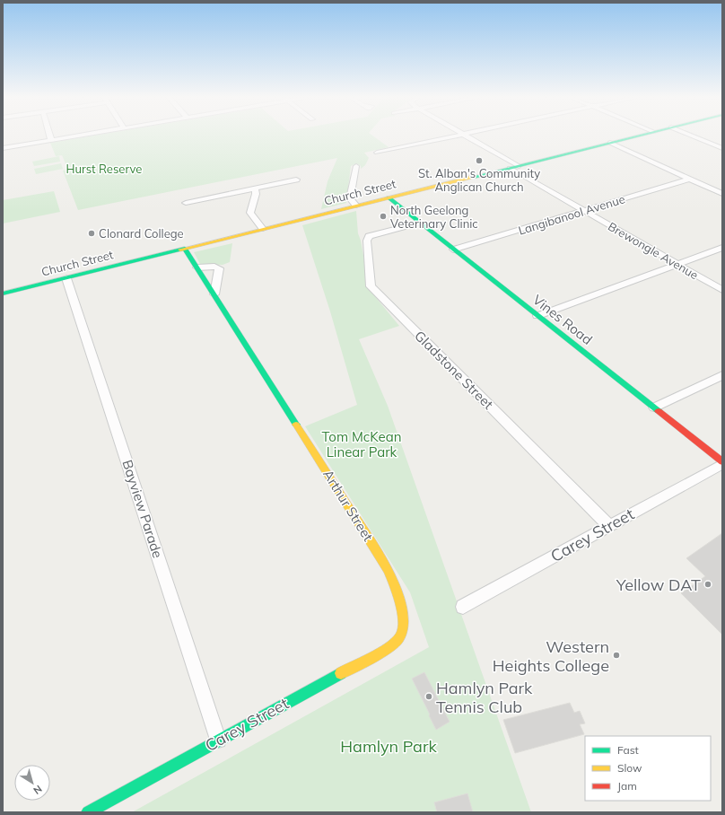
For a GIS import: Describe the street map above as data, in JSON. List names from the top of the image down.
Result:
{
  "streets": {
    "main road": [
      "Church Street",
      "Vines Road",
      "Arthur Street",
      "Carey Street"
    ],
    "street": [
      "Langibanool Avenue",
      "Brewongle Avenue",
      "Gladstone Street",
      "Bayview Parade"
    ]
  },
  "crossings": [
    ["Church Street", "Brewongle Avenue"],
    ["Church Street", "Vines Road"],
    ["Church Street", "Arthur Street"],
    ["Church Street", "Bayview Parade"],
    ["Langibanool Avenue", "Brewongle Avenue"],
    ["Langibanool Avenue", "Vines Road"],
    ["Vines Road", "Gladstone Street"],
    ["Vines Road", "Carey Street"],
    ["Gladstone Street", "Carey Street"],
    ["Arthur Street", "Carey Street"],
    ["Bayview Parade", "Carey Street"]
  ],
  "parks": ["Hurst Reserve", "Tom McKean Linear Park", "Hamlyn Park"],
  "places": [
    "St. Alban's Community Anglican Church",
    "North Geelong Veterinary Clinic",
    "Clonard College",
    "Yellow DAT",
    "Western Heights College",
    "Hamlyn Park Tennis Club"
  ],
  "legend": ["Fast", "Slow", "Jam"],
  "north": "bottom right"
}
